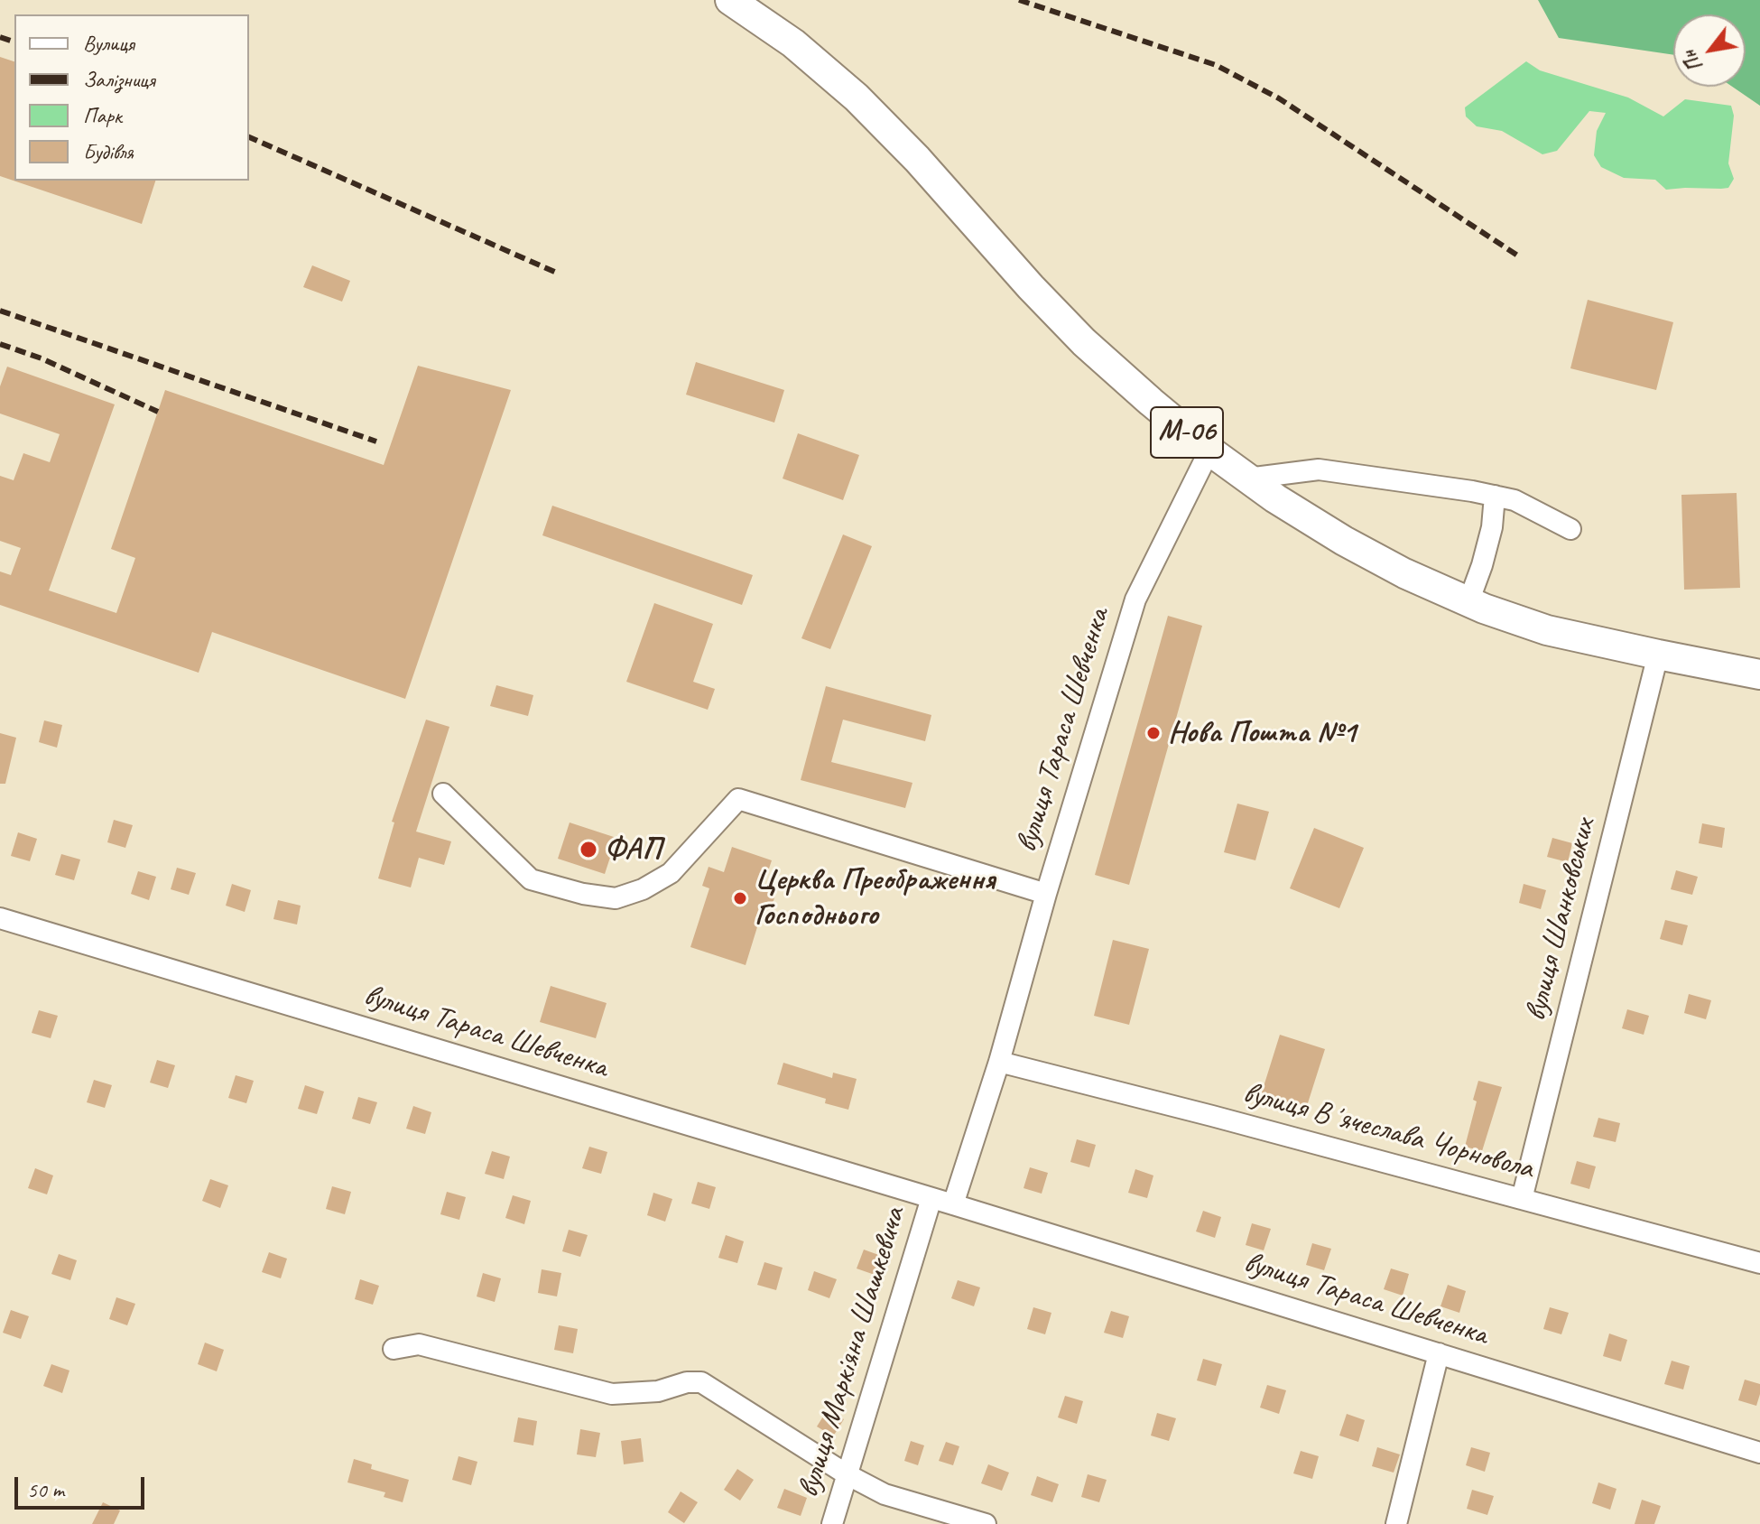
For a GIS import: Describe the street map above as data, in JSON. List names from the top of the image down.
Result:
{
  "streets": {
    "highway": ["М-06"],
    "street": [
      "вулиця Тараса Шевченка",
      "вулиця Шанковських",
      "вулиця Вʼячеслава Чорновола",
      "вулиця Маркіяна Шашкевича"
    ]
  },
  "crossings": [
    ["М-06", "вулиця Тараса Шевченка"],
    ["М-06", "вулиця Шанковських"],
    ["вулиця Тараса Шевченка", "вулиця Вʼячеслава Чорновола"],
    ["вулиця Тараса Шевченка", "вулиця Маркіяна Шашкевича"],
    ["вулиця Шанковських", "вулиця Вʼячеслава Чорновола"]
  ],
  "places": ["Нова Пошта №1", "ФАП", "Церква Преображення Господнього"],
  "legend": [
    "Вулиця",
    "Залізниця",
    "Парк",
    "Будівля"
  ],
  "scale_bar": "50 m",
  "north": "bottom left"
}
